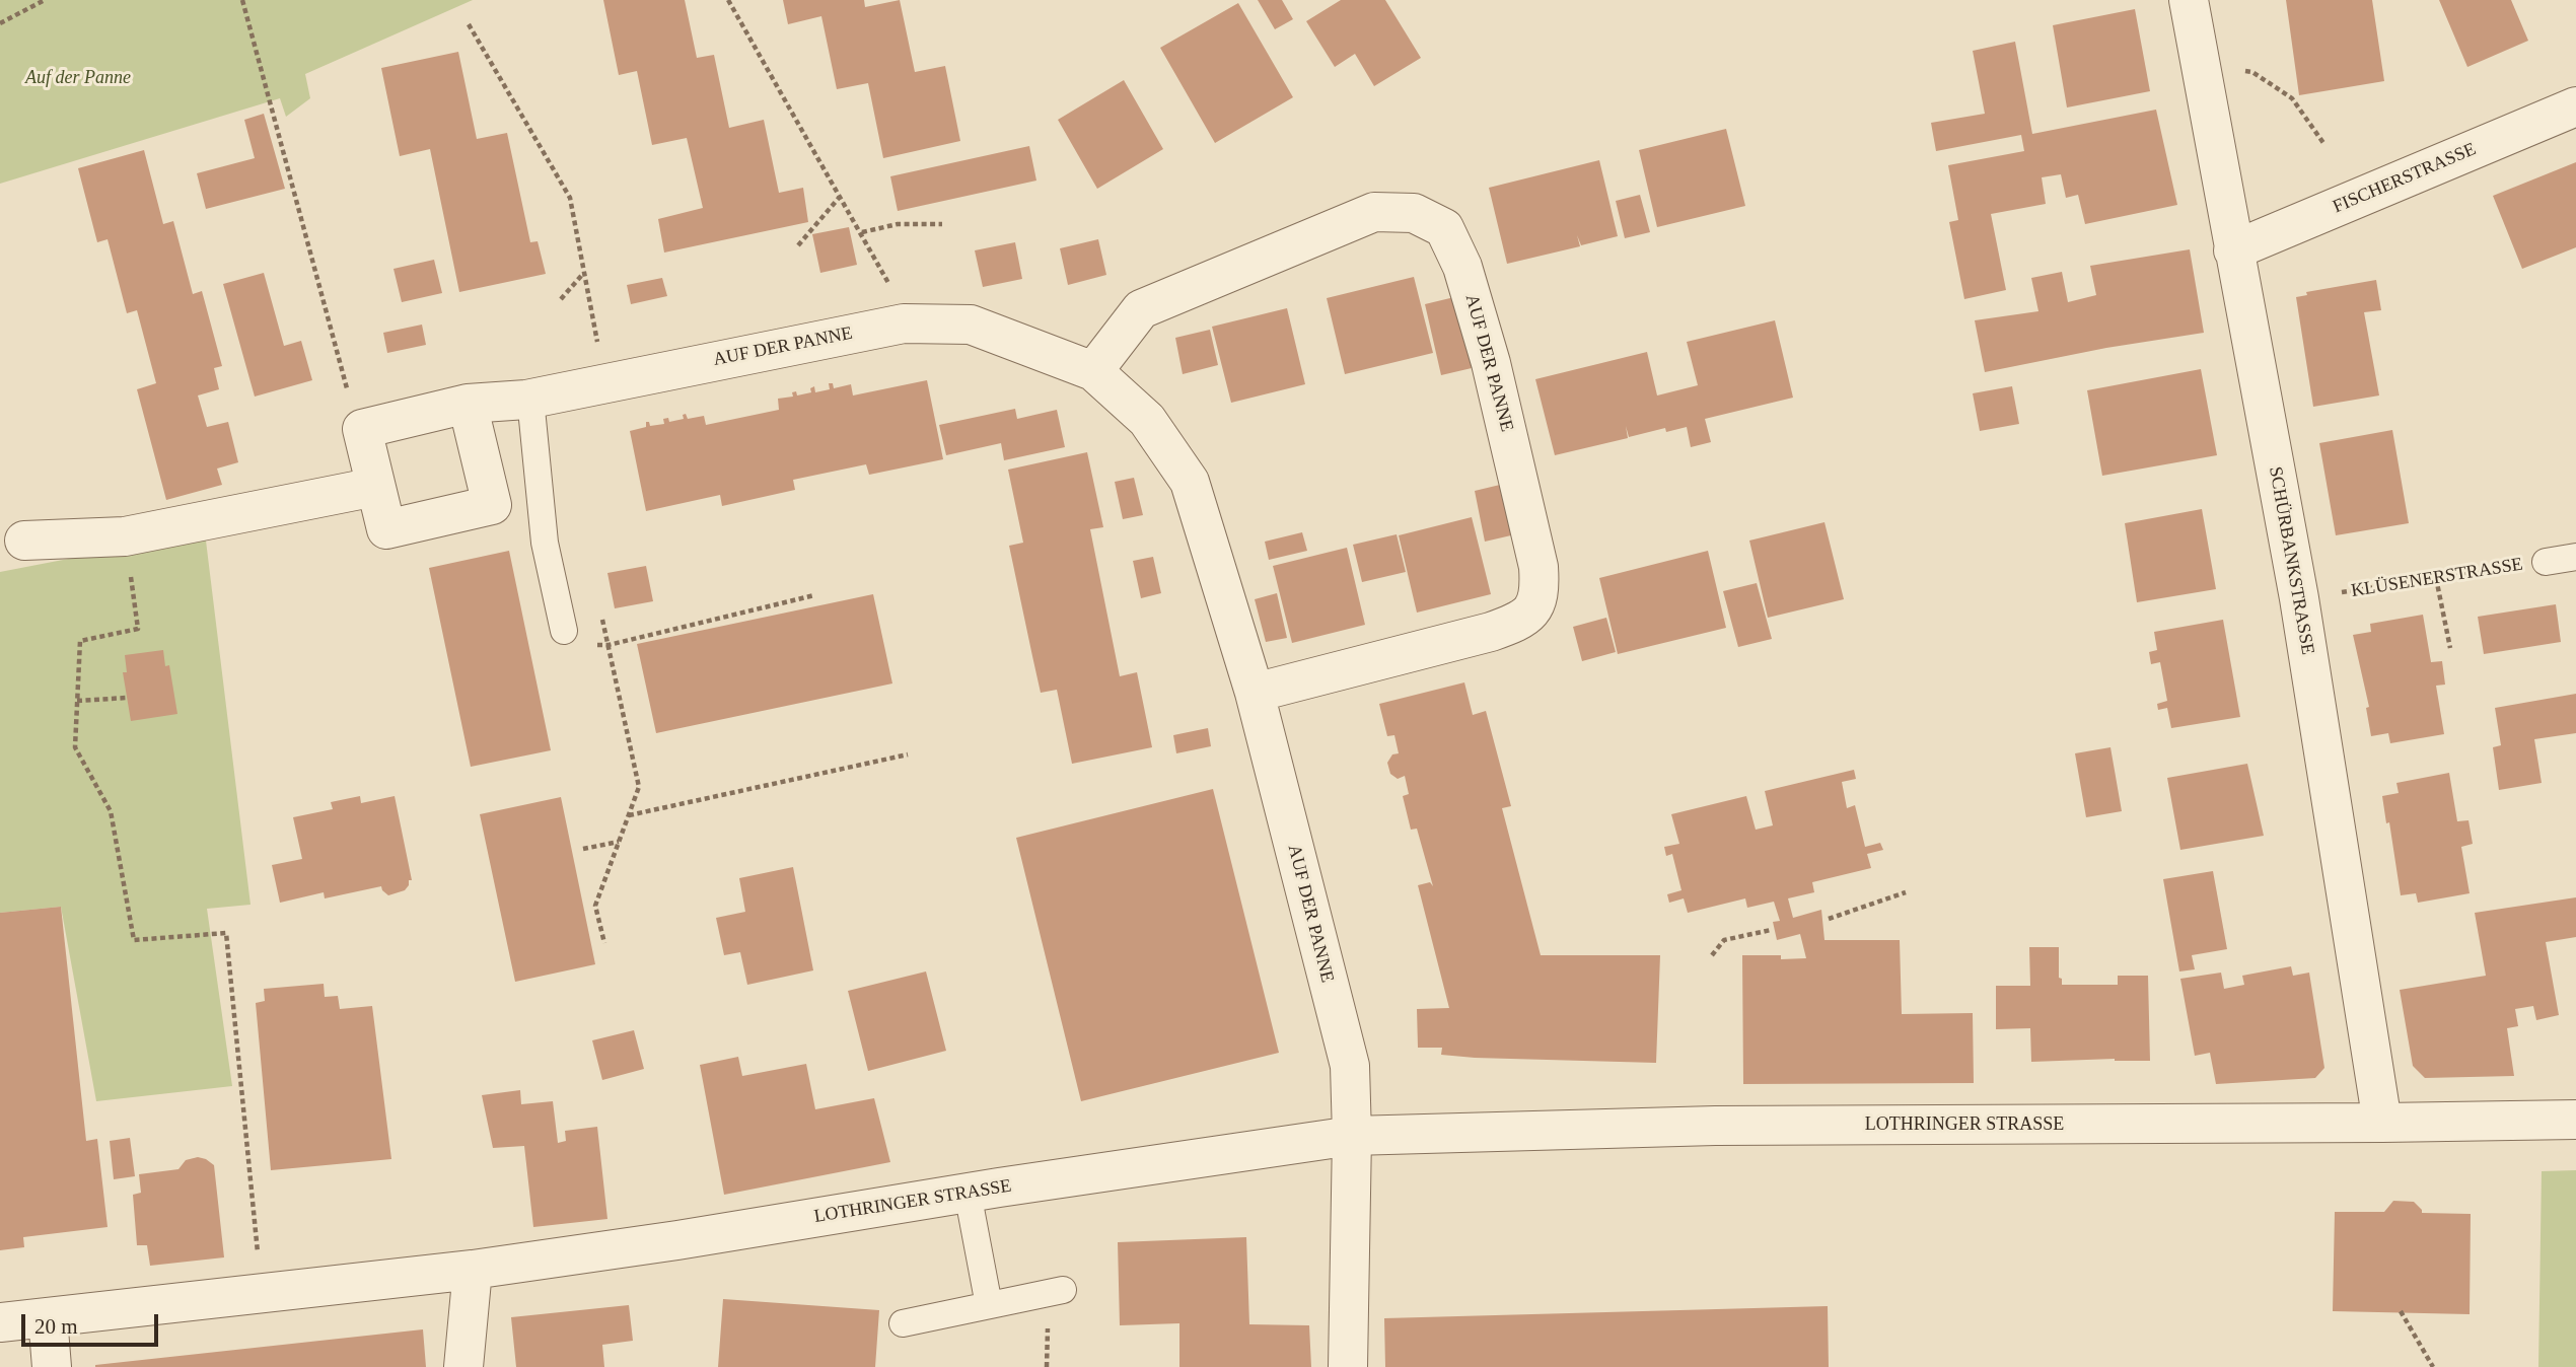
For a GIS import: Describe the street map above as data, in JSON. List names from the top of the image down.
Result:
{
  "streets": {
    "street": [
      "FISCHERSTRASSE",
      "AUF DER PANNE",
      "SCHÜRBANKSTRASSE",
      "LOTHRINGER STRASSE"
    ],
    "lane": ["KLÜSENERSTRASSE"]
  },
  "crossings": [
    ["FISCHERSTRASSE", "SCHÜRBANKSTRASSE"],
    ["AUF DER PANNE", "LOTHRINGER STRASSE"],
    ["SCHÜRBANKSTRASSE", "KLÜSENERSTRASSE"],
    ["SCHÜRBANKSTRASSE", "LOTHRINGER STRASSE"]
  ],
  "parks": ["Auf der Panne"],
  "scale_bar": "20 m"
}
